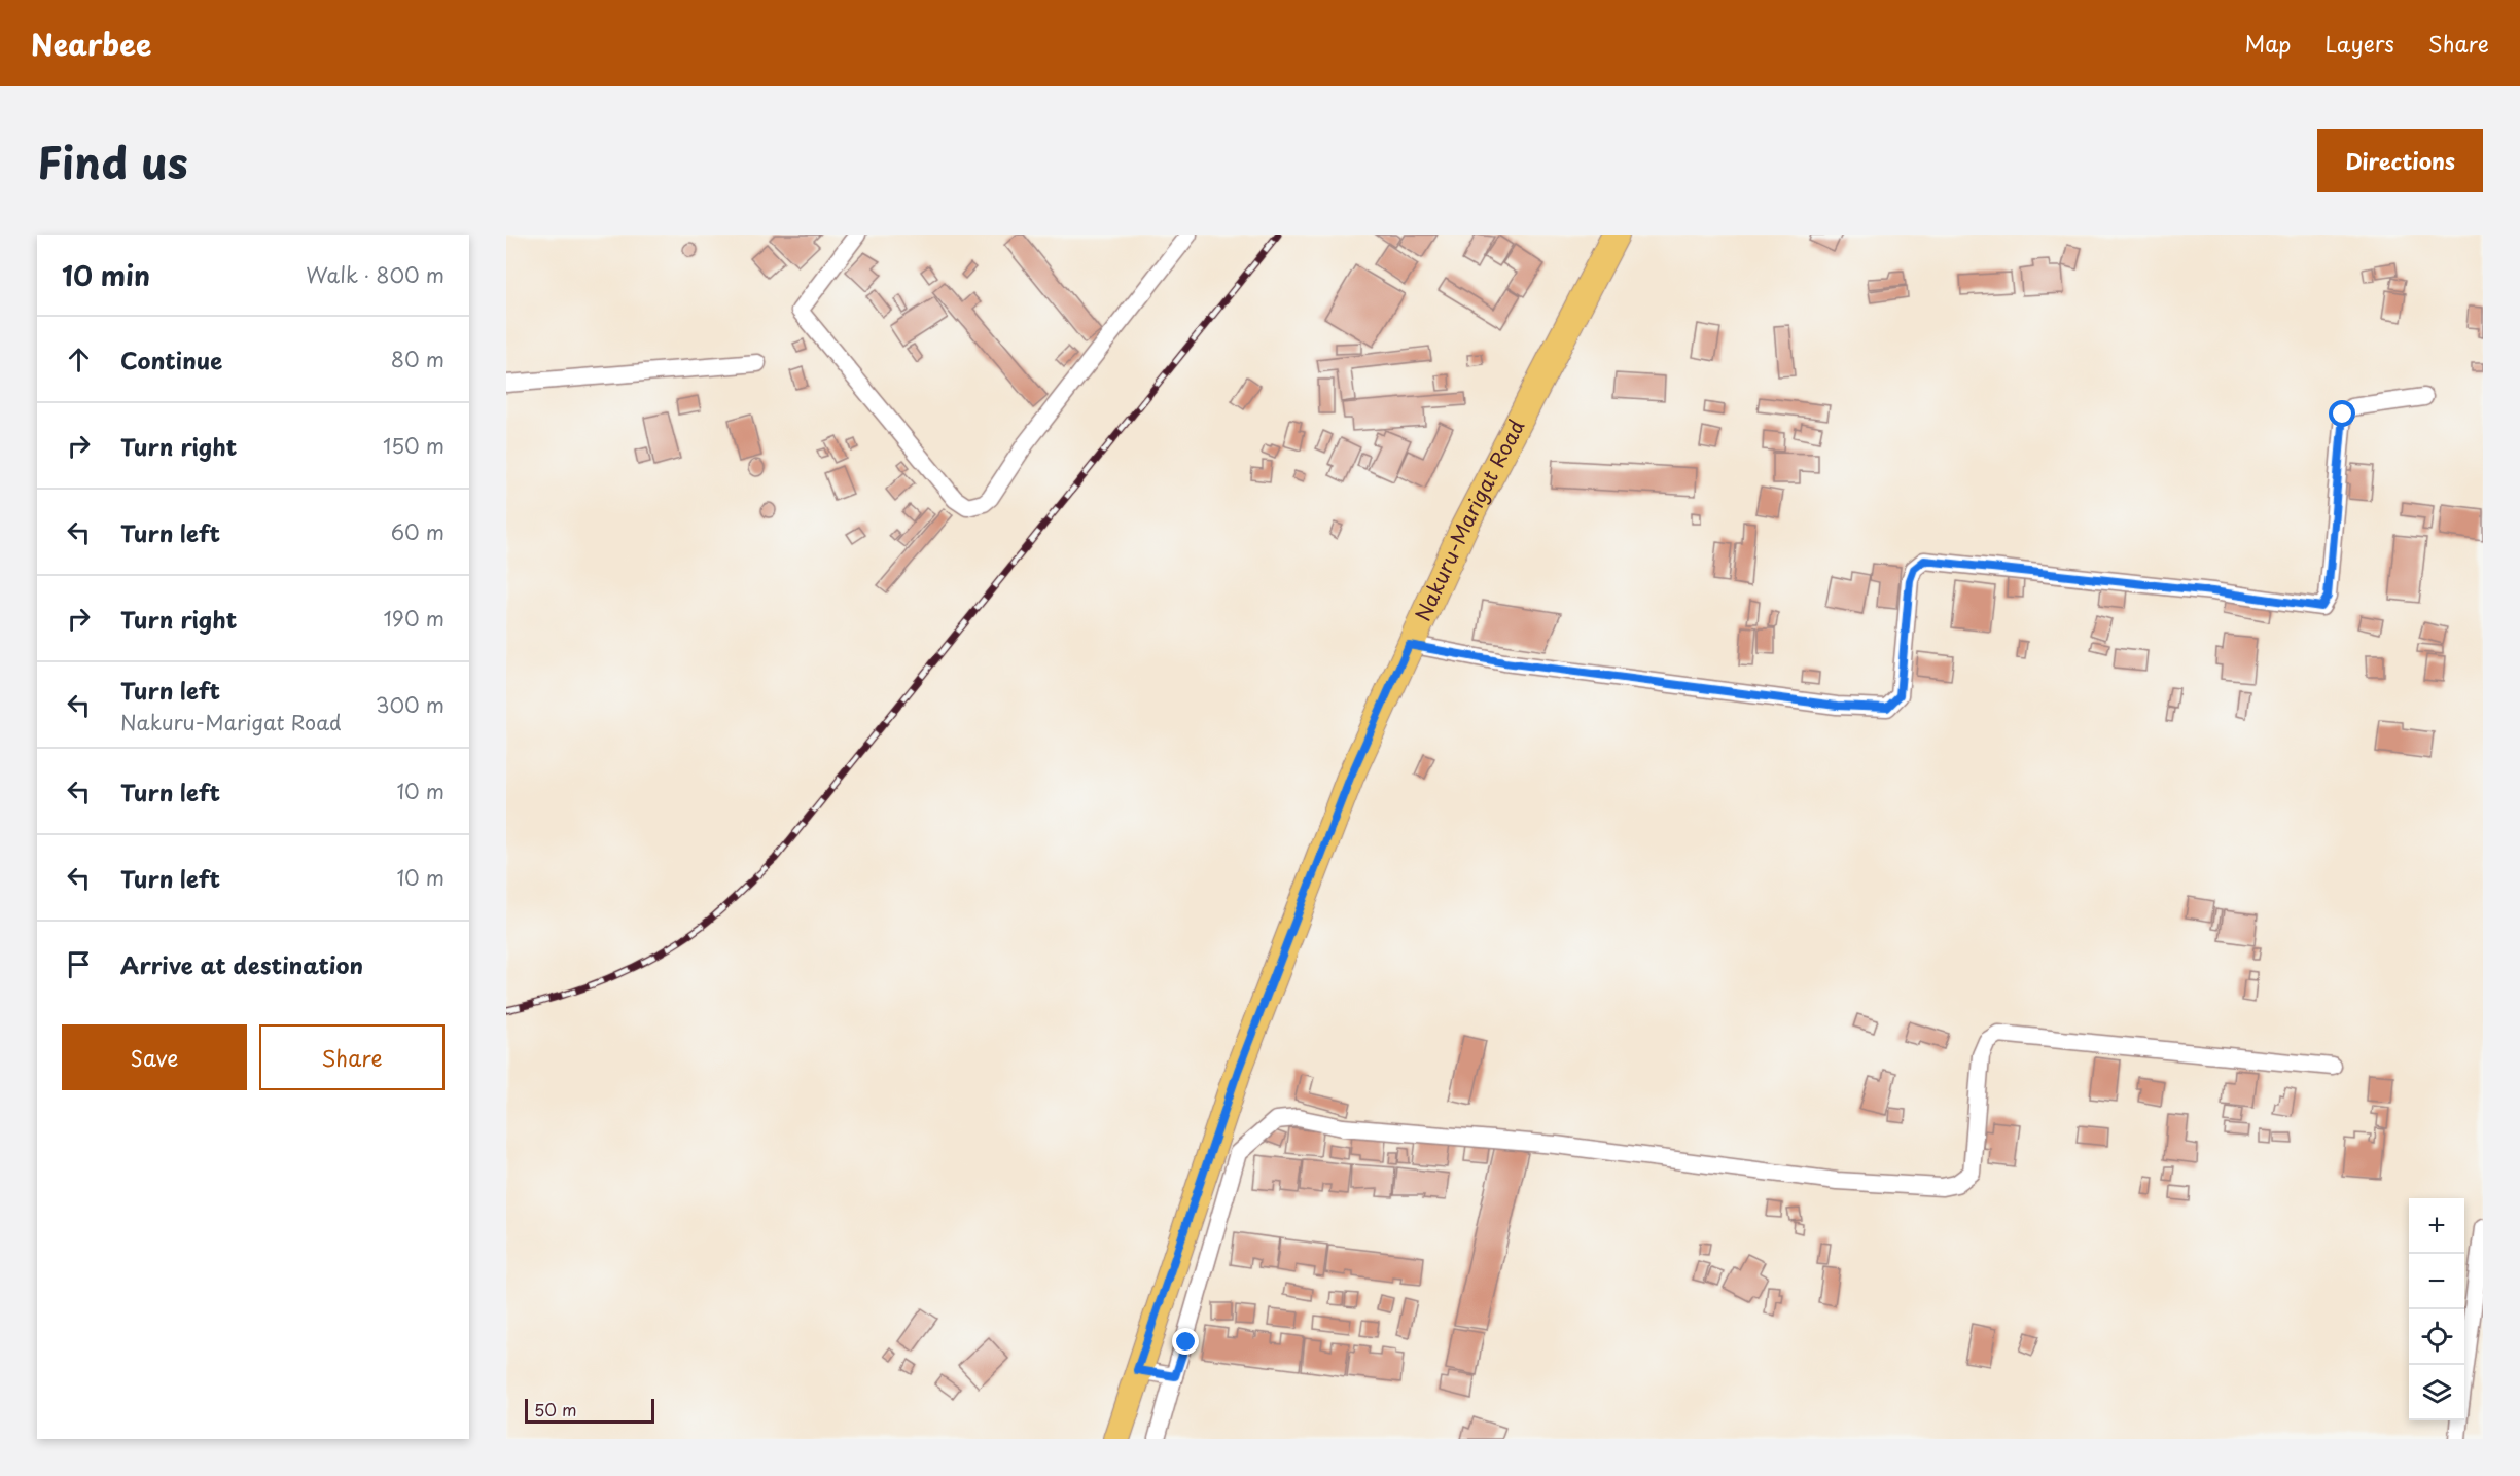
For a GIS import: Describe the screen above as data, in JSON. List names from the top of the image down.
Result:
{
  "streets": {
    "main road": ["Nakuru-Marigat Road"]
  },
  "scale_bar": "50 m",
  "page": {
    "header": "Nearbee",
    "nav": ["Map", "Layers", "Share"],
    "title": "Find us",
    "buttons": [
      "Directions",
      ["Save", "Share"]
    ],
    "heading": ["10 min", "Walk · 800 m"],
    "list": [
      ["Continue", "80 m"],
      ["Turn right", "150 m"],
      ["Turn left", "60 m"],
      ["Turn right", "190 m"],
      ["Turn left", "Nakuru-Marigat Road", "300 m"],
      ["Turn left", "10 m"],
      ["Turn left", "10 m"],
      "Arrive at destination"
    ],
    "map_buttons": ["+", "−"],
    "scale": "50 m"
  }
}
